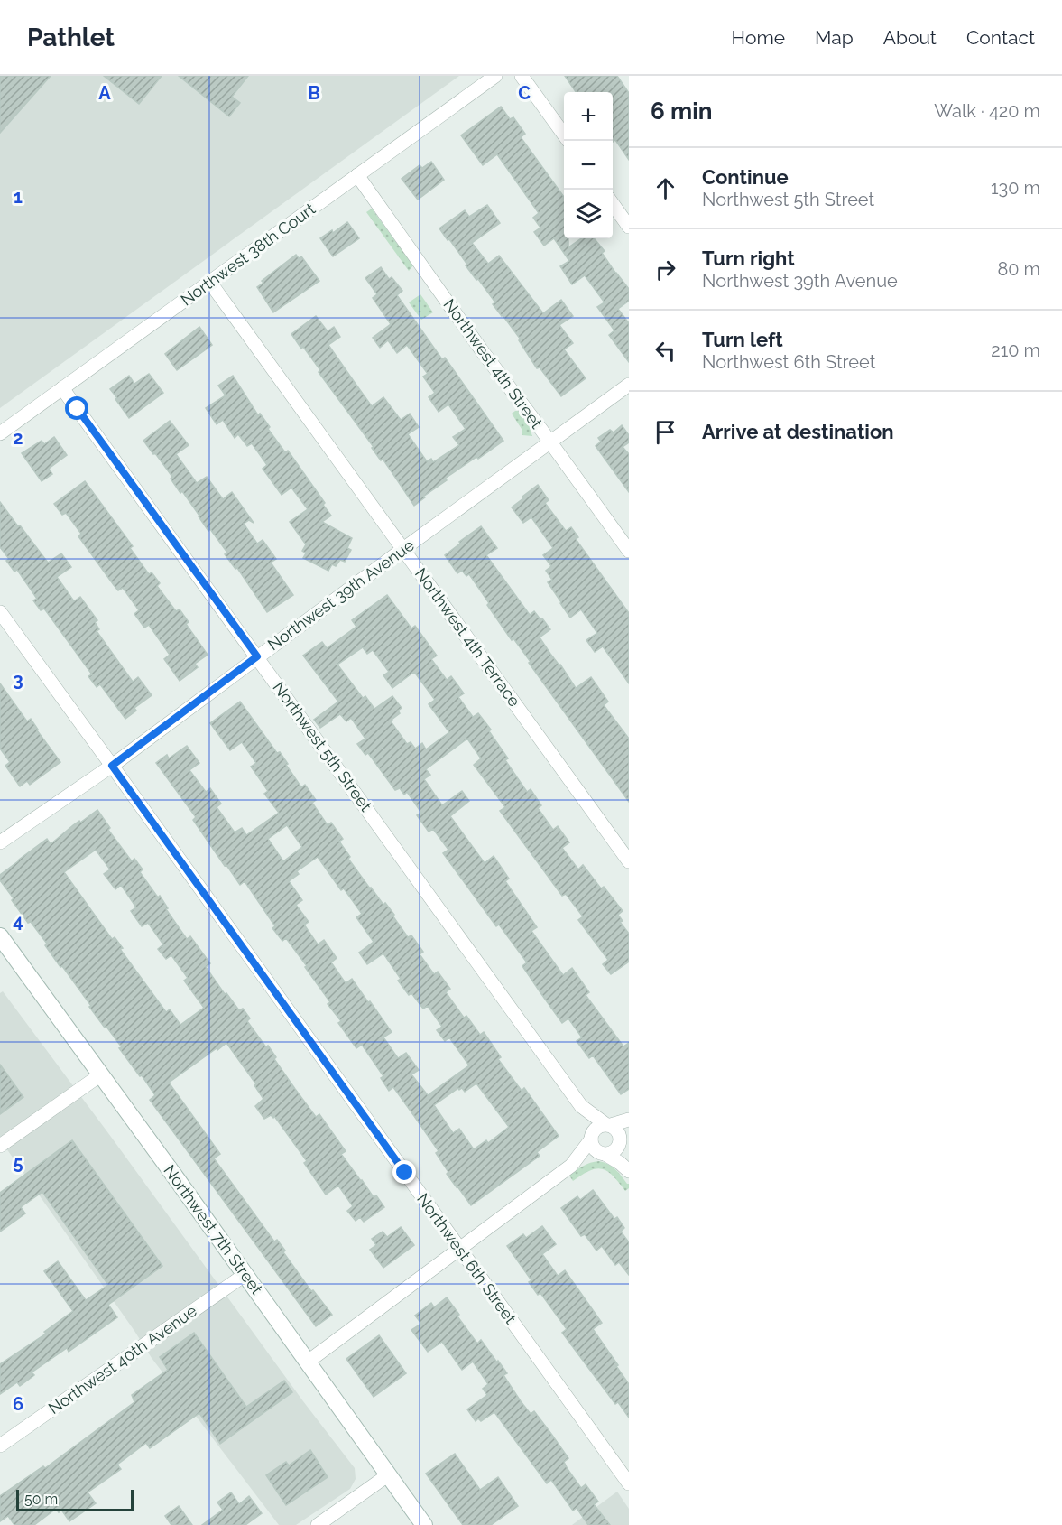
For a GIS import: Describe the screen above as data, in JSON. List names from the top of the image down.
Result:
{
  "streets": {
    "main road": ["Northwest 7th Street"],
    "street": [
      "Northwest 38th Court",
      "Northwest 4th Street",
      "Northwest 39th Avenue",
      "Northwest 4th Terrace",
      "Northwest 5th Street",
      "Northwest 6th Street",
      "Northwest 40th Avenue"
    ]
  },
  "crossings": [
    ["Northwest 38th Court", "Northwest 4th Street"],
    ["Northwest 38th Court", "Northwest 4th Terrace"],
    ["Northwest 38th Court", "Northwest 5th Street"],
    ["Northwest 4th Street", "Northwest 39th Avenue"],
    ["Northwest 39th Avenue", "Northwest 4th Terrace"],
    ["Northwest 39th Avenue", "Northwest 5th Street"],
    ["Northwest 39th Avenue", "Northwest 6th Street"],
    ["Northwest 7th Street", "Northwest 40th Avenue"]
  ],
  "scale_bar": "50 m",
  "page": {
    "header": "Pathlet",
    "nav": [
      "Home",
      "Map",
      "About",
      "Contact"
    ],
    "heading": ["6 min", "Walk · 420 m"],
    "map_buttons": ["+", "−"],
    "list": [
      ["Continue", "Northwest 5th Street", "130 m"],
      ["Turn right", "Northwest 39th Avenue", "80 m"],
      ["Turn left", "Northwest 6th Street", "210 m"],
      "Arrive at destination"
    ],
    "scale": "50 m"
  },
  "grid": {
    "columns": ["A", "B", "C"],
    "rows": [
      "1",
      "2",
      "3",
      "4",
      "5",
      "6"
    ]
  }
}
